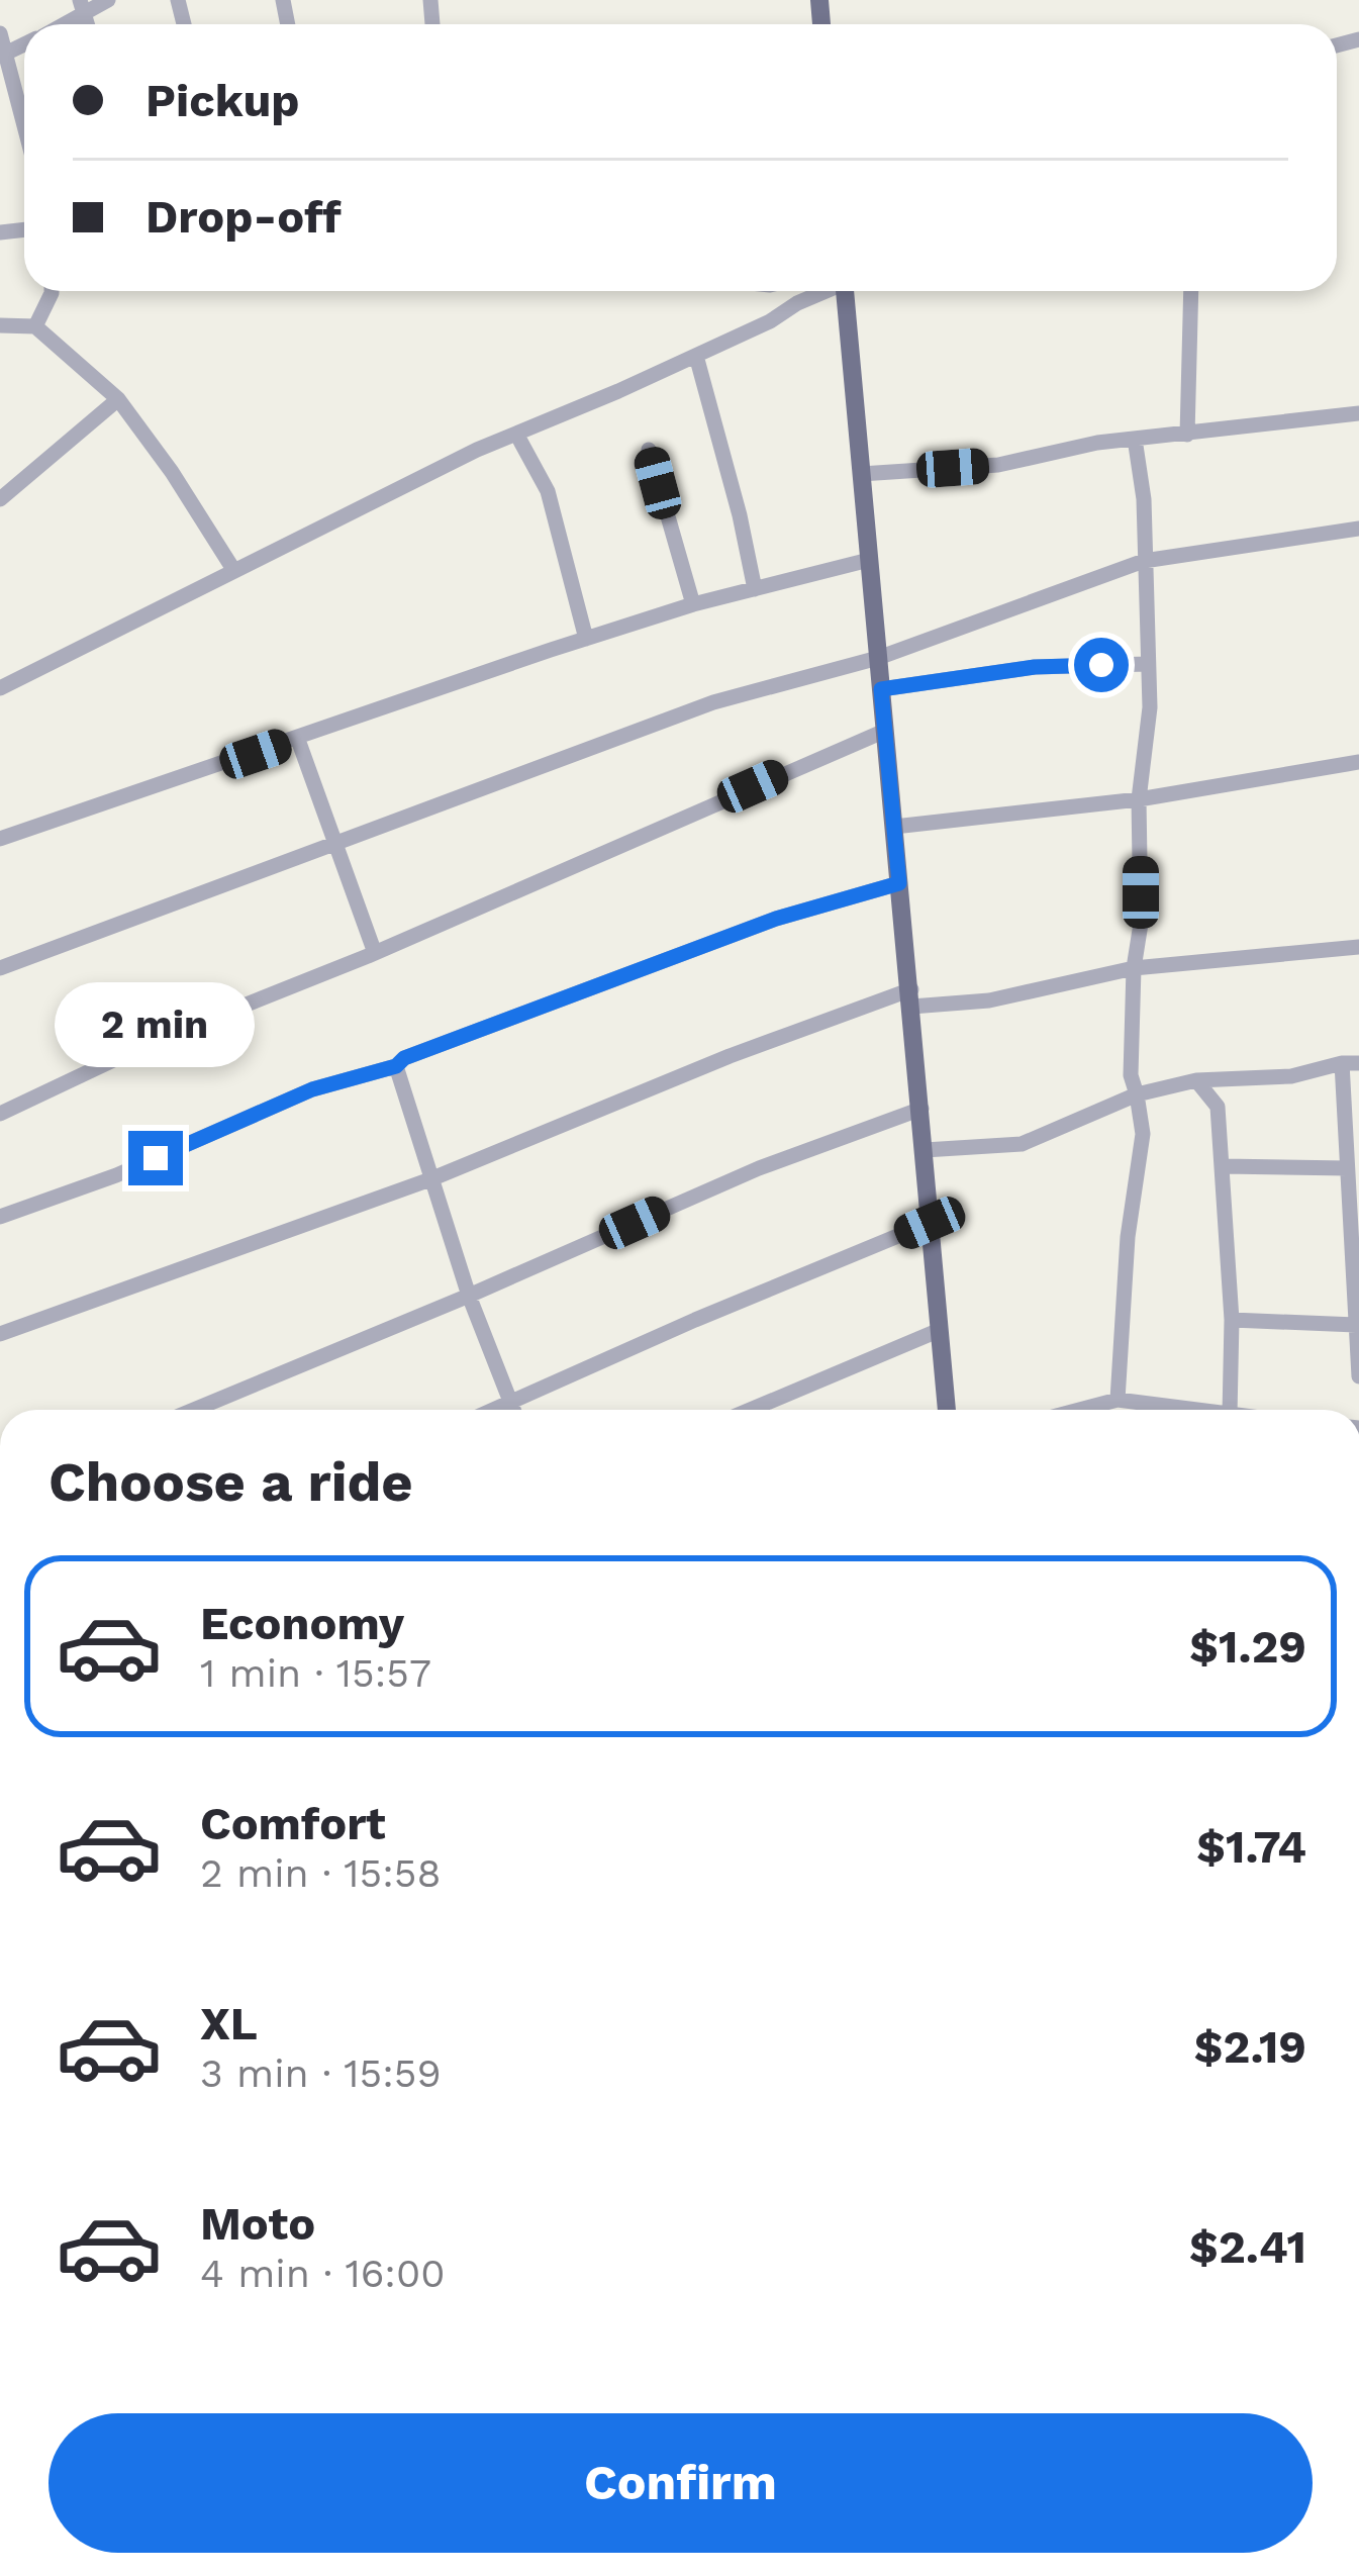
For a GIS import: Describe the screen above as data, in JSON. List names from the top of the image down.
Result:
{
  "page": {
    "banner": ["Pickup", "Drop-off"],
    "bubble": "2 min",
    "heading": "Choose a ride",
    "list": [
      {
        "name": "Economy",
        "note": "1 min · 15:57",
        "value": "$1.29"
      },
      {
        "name": "Comfort",
        "note": "2 min · 15:58",
        "value": "$1.74"
      },
      {
        "name": "XL",
        "note": "3 min · 15:59",
        "value": "$2.19"
      },
      {
        "name": "Moto",
        "note": "4 min · 16:00",
        "value": "$2.41"
      }
    ],
    "buttons": "Confirm"
  }
}
